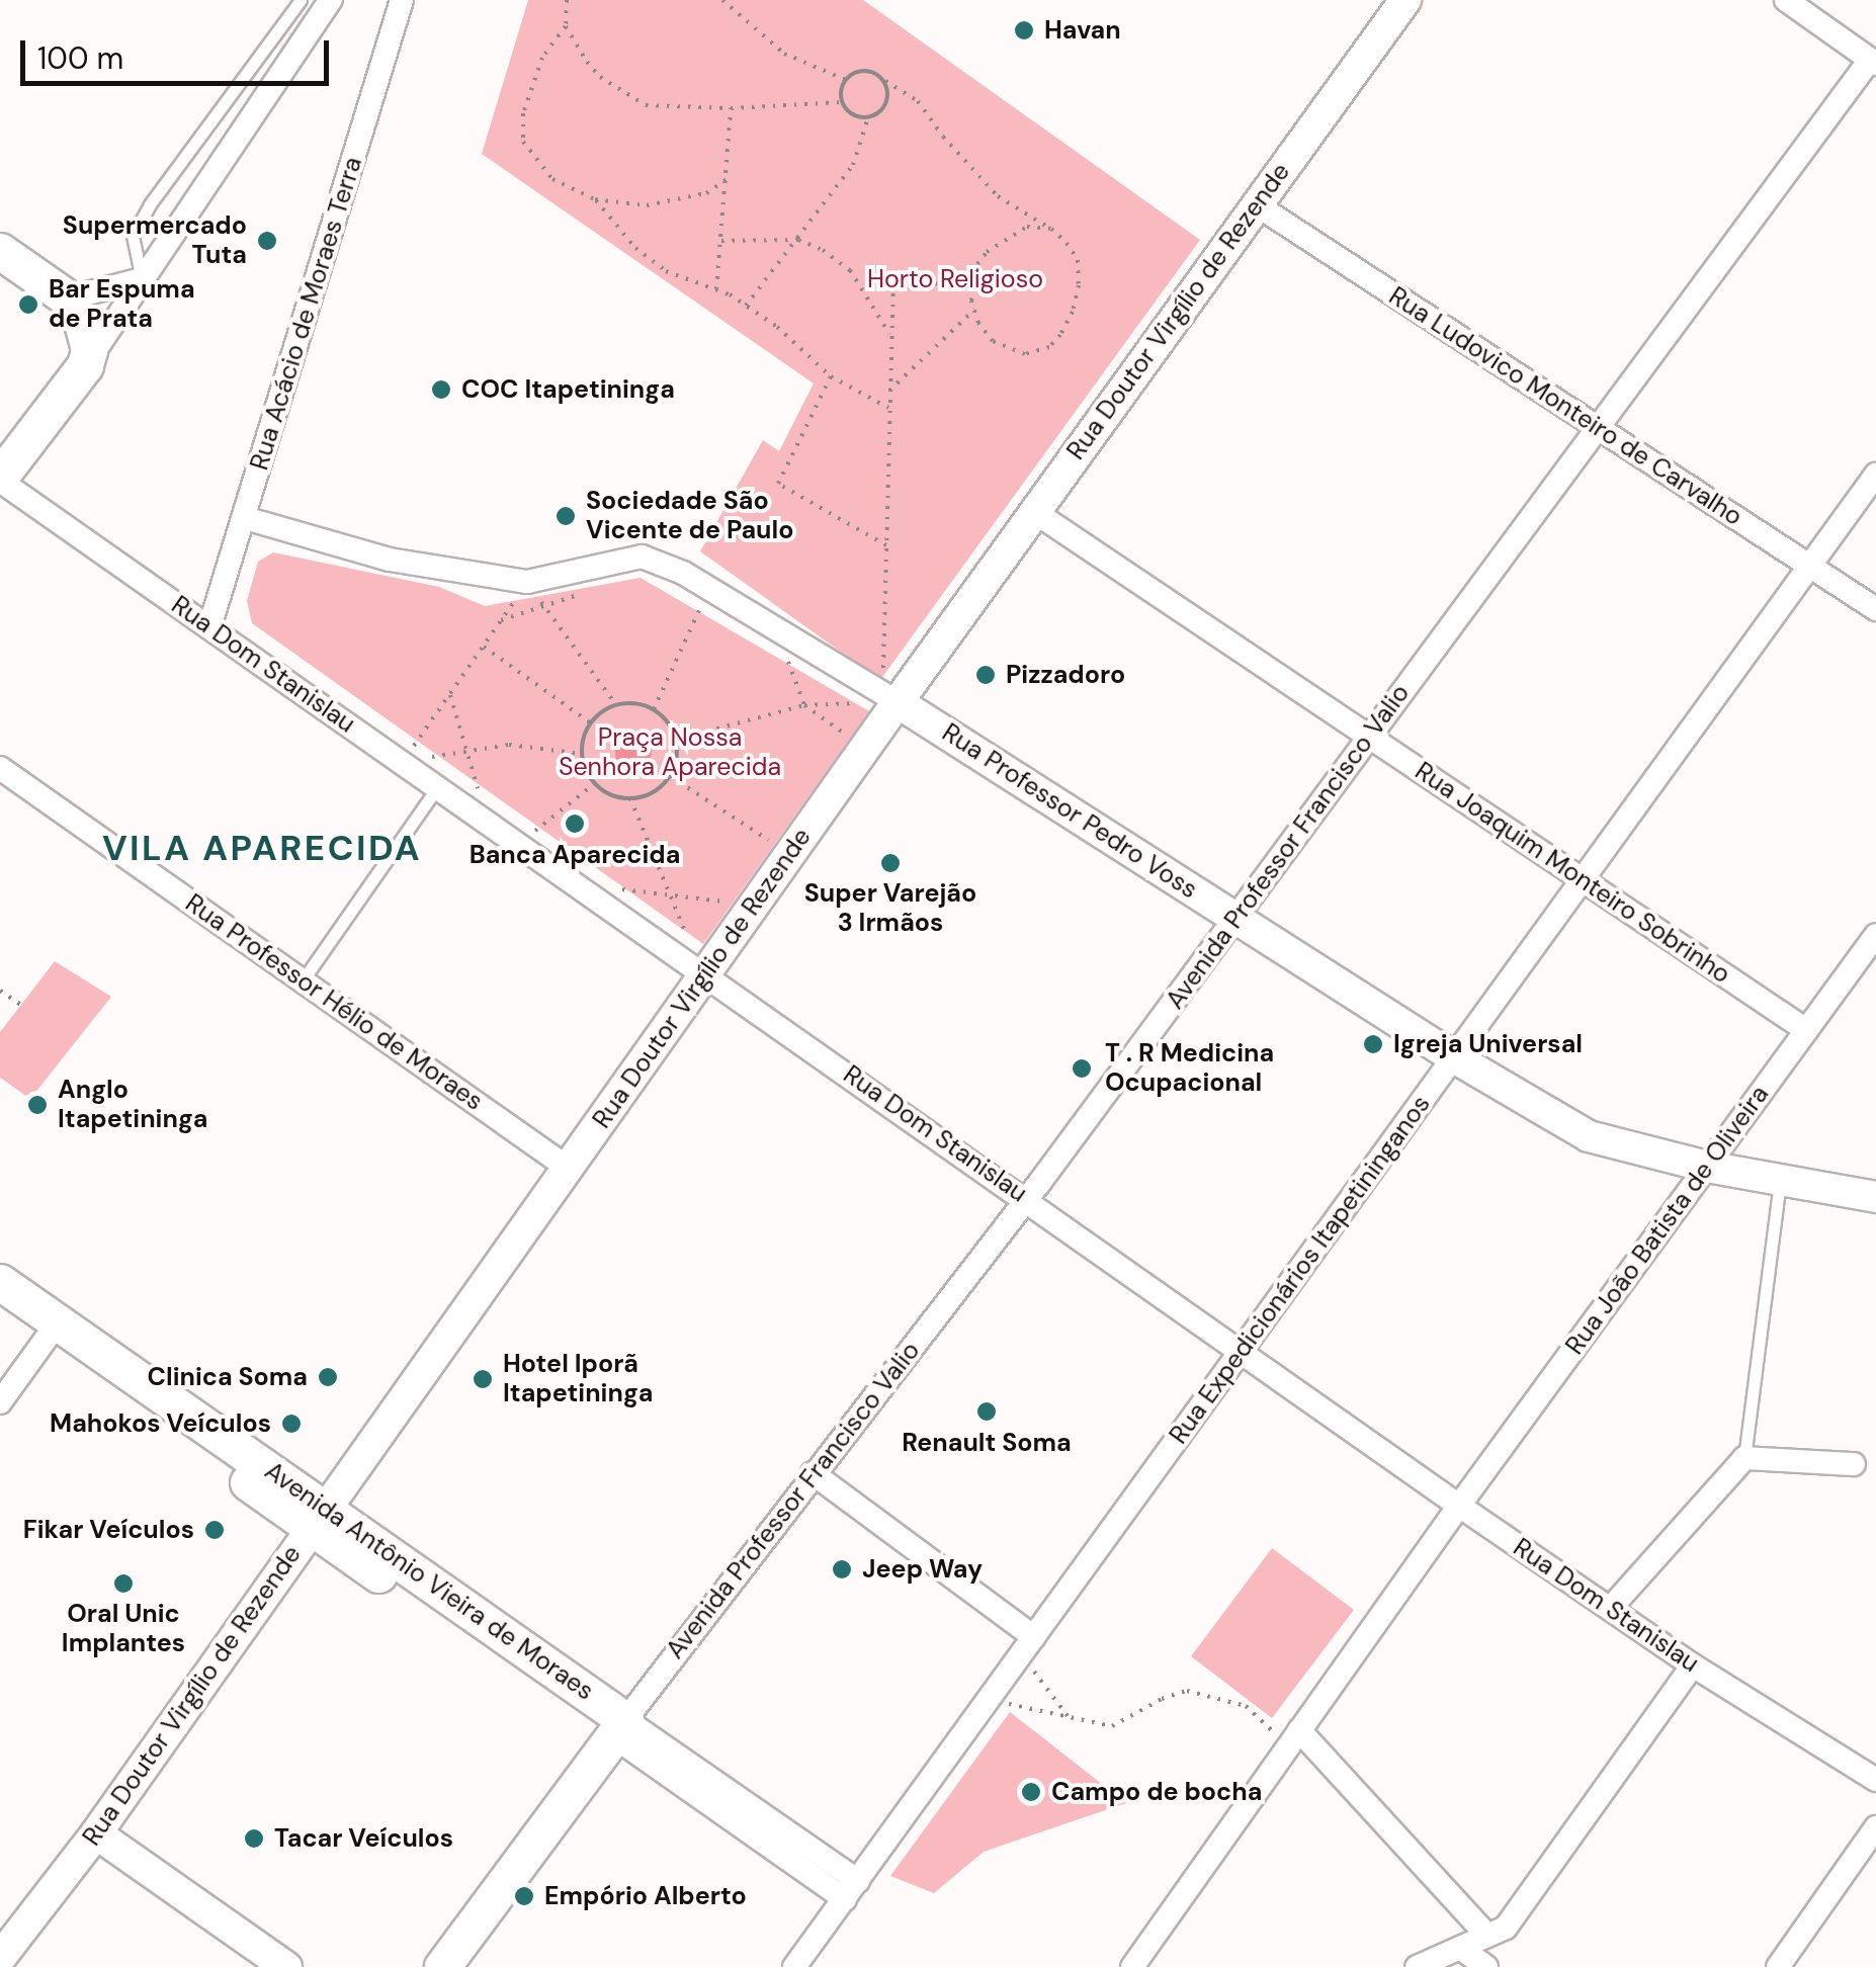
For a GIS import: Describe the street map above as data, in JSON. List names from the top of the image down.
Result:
{
  "streets": {
    "main road": [
      "Rua Doutor Virgílio de Rezende",
      "Rua Professor Pedro Voss",
      "Avenida Professor Francisco Valio",
      "Avenida Antônio Vieira de Moraes"
    ],
    "street": [
      "Rua Acácio de Moraes Terra",
      "Rua Ludovico Monteiro de Carvalho",
      "Rua Dom Stanislau",
      "Rua Joaquim Monteiro Sobrinho",
      "Rua Professor Hélio de Moraes",
      "Rua João Batista de Oliveira",
      "Rua Expedicionários Itapetininganos"
    ]
  },
  "crossings": [
    ["Rua Doutor Virgílio de Rezende", "Rua Ludovico Monteiro de Carvalho"],
    ["Rua Doutor Virgílio de Rezende", "Rua Dom Stanislau"],
    ["Rua Doutor Virgílio de Rezende", "Rua Professor Pedro Voss"],
    ["Rua Doutor Virgílio de Rezende", "Rua Joaquim Monteiro Sobrinho"],
    ["Rua Doutor Virgílio de Rezende", "Rua Professor Hélio de Moraes"],
    ["Rua Doutor Virgílio de Rezende", "Avenida Antônio Vieira de Moraes"],
    ["Rua Acácio de Moraes Terra", "Rua Dom Stanislau"],
    ["Rua Acácio de Moraes Terra", "Rua Professor Pedro Voss"],
    ["Rua Ludovico Monteiro de Carvalho", "Avenida Professor Francisco Valio"],
    ["Rua Ludovico Monteiro de Carvalho", "Rua Expedicionários Itapetininganos"],
    ["Rua Dom Stanislau", "Avenida Professor Francisco Valio"],
    ["Rua Dom Stanislau", "Rua João Batista de Oliveira"],
    ["Rua Dom Stanislau", "Rua Expedicionários Itapetininganos"],
    ["Rua Professor Pedro Voss", "Avenida Professor Francisco Valio"],
    ["Rua Professor Pedro Voss", "Rua João Batista de Oliveira"],
    ["Rua Professor Pedro Voss", "Rua Expedicionários Itapetininganos"],
    ["Avenida Professor Francisco Valio", "Rua Joaquim Monteiro Sobrinho"],
    ["Avenida Professor Francisco Valio", "Avenida Antônio Vieira de Moraes"],
    ["Rua Joaquim Monteiro Sobrinho", "Rua João Batista de Oliveira"],
    ["Rua Joaquim Monteiro Sobrinho", "Rua Expedicionários Itapetininganos"],
    ["Rua Expedicionários Itapetininganos", "Avenida Antônio Vieira de Moraes"]
  ],
  "districts": ["VILA APARECIDA"],
  "parks": ["Horto Religioso", "Praça Nossa Senhora Aparecida"],
  "places": [
    "Havan",
    "Supermercado Tuta",
    "Bar Espuma de Prata",
    "COC Itapetininga",
    "Sociedade São Vicente de Paulo",
    "Pizzadoro",
    "Banca Aparecida",
    "Super Varejão 3 Irmãos",
    "Igreja Universal",
    "T . R Medicina Ocupacional",
    "Anglo Itapetininga",
    "Clinica Soma",
    "Hotel Iporã Itapetininga",
    "Renault Soma",
    "Mahokos Veículos",
    "Fikar Veículos",
    "Jeep Way",
    "Oral Unic Implantes",
    "Campo de bocha",
    "Tacar Veículos",
    "Empório Alberto"
  ],
  "scale_bar": "100 m"
}
